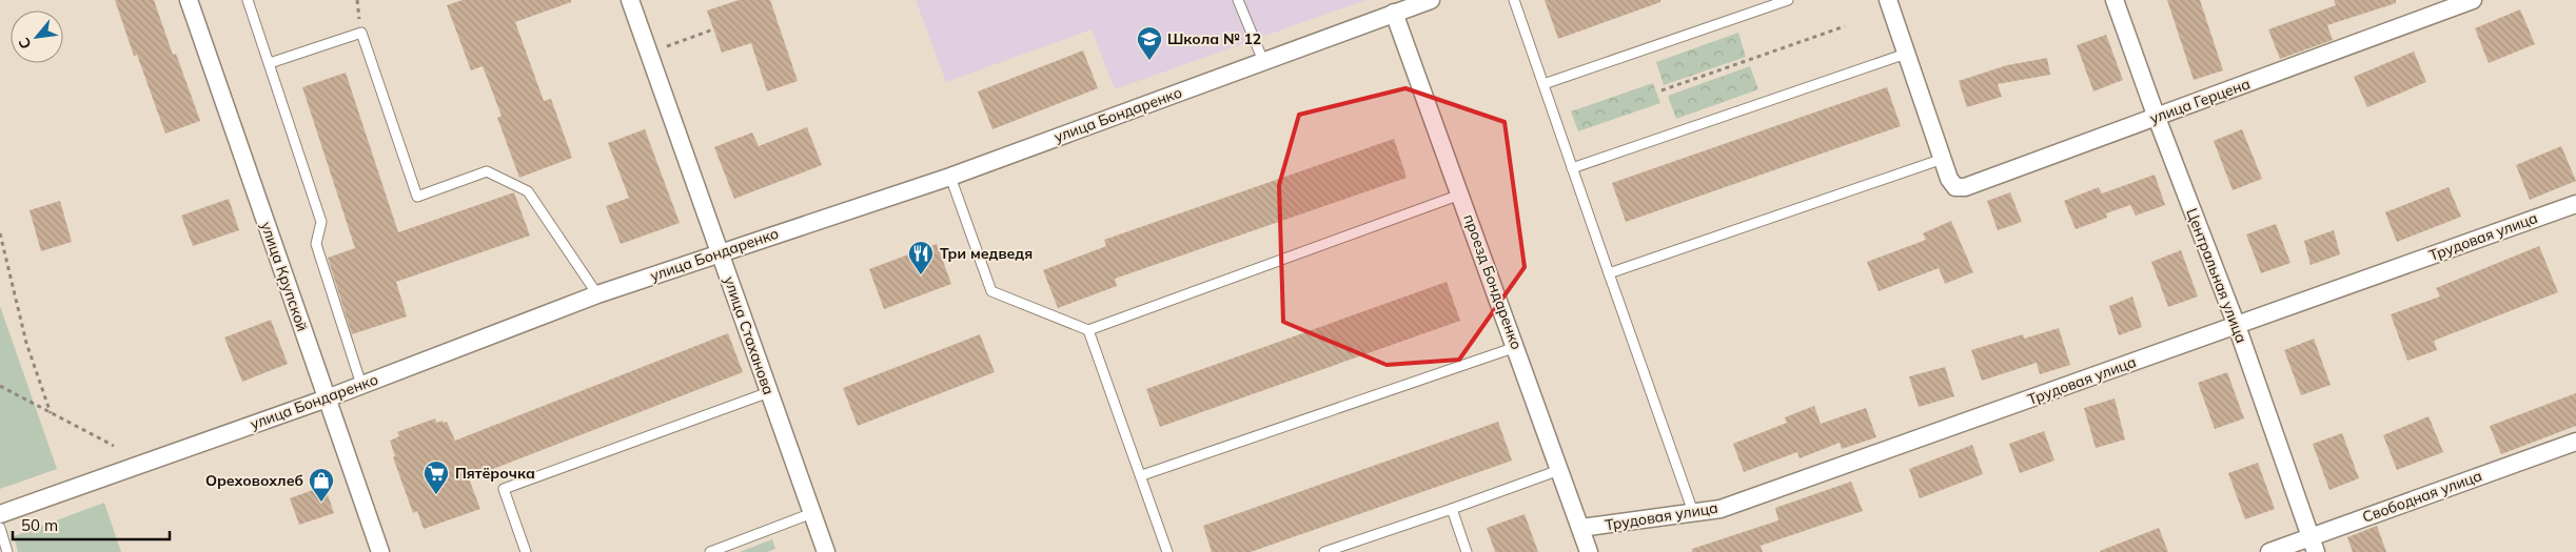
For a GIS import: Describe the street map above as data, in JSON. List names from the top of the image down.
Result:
{
  "streets": {
    "street": [
      "улица Герцена",
      "улица Бондаренко",
      "Трудовая улица",
      "Центральная улица",
      "улица Крупской",
      "проезд Бондаренко",
      "улица Стаханова",
      "Свободная улица"
    ]
  },
  "crossings": [
    ["улица Герцена", "Центральная улица"],
    ["улица Бондаренко", "улица Крупской"],
    ["улица Бондаренко", "проезд Бондаренко"],
    ["улица Бондаренко", "улица Стаханова"],
    ["Трудовая улица", "Центральная улица"],
    ["Трудовая улица", "проезд Бондаренко"],
    ["Центральная улица", "Свободная улица"]
  ],
  "places": {
    "school or university": ["Школа № 12"],
    "restaurant": ["Три медведя"],
    "supermarket": ["Пятёрочка"],
    "shop": ["Ореховохлеб"]
  },
  "scale_bar": "50 m",
  "north": "bottom left"
}
